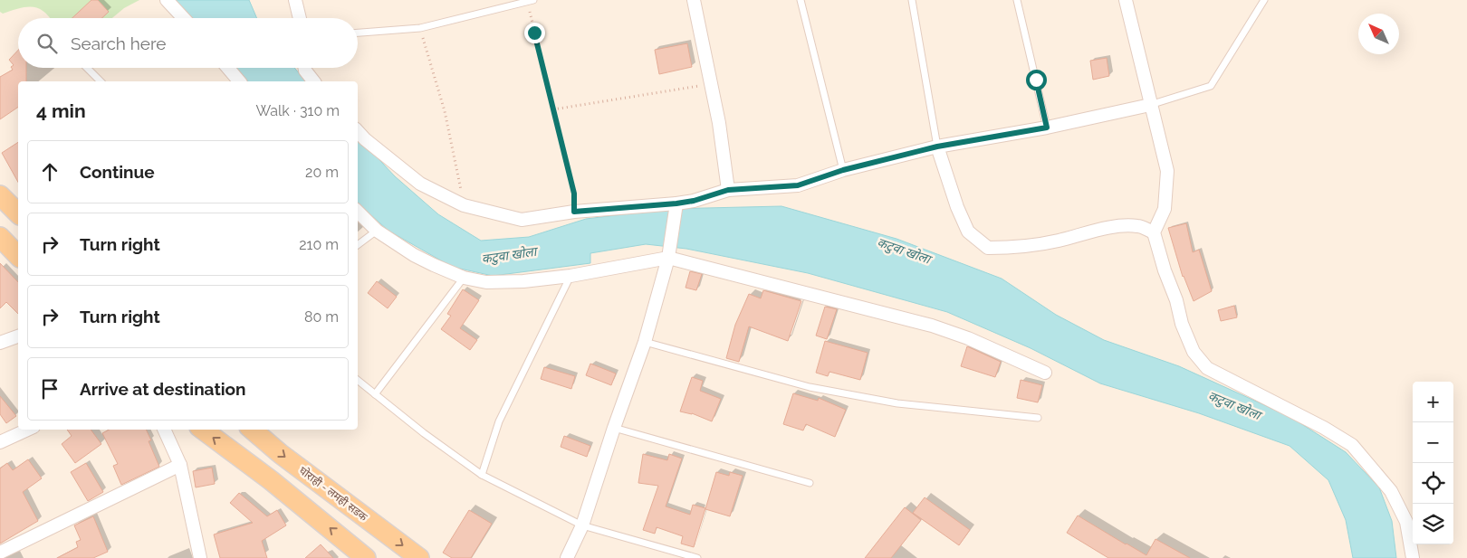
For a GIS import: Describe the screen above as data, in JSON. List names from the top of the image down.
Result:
{
  "streets": {
    "main road": ["घोराही - लमही सडक"]
  },
  "water": ["कटुवा खोला"],
  "north": "top left",
  "page": {
    "search": "Search here",
    "heading": ["4 min", "Walk · 310 m"],
    "list": [
      ["Continue", "20 m"],
      ["Turn right", "210 m"],
      ["Turn right", "80 m"],
      "Arrive at destination"
    ],
    "map_buttons": ["+", "−"]
  }
}
